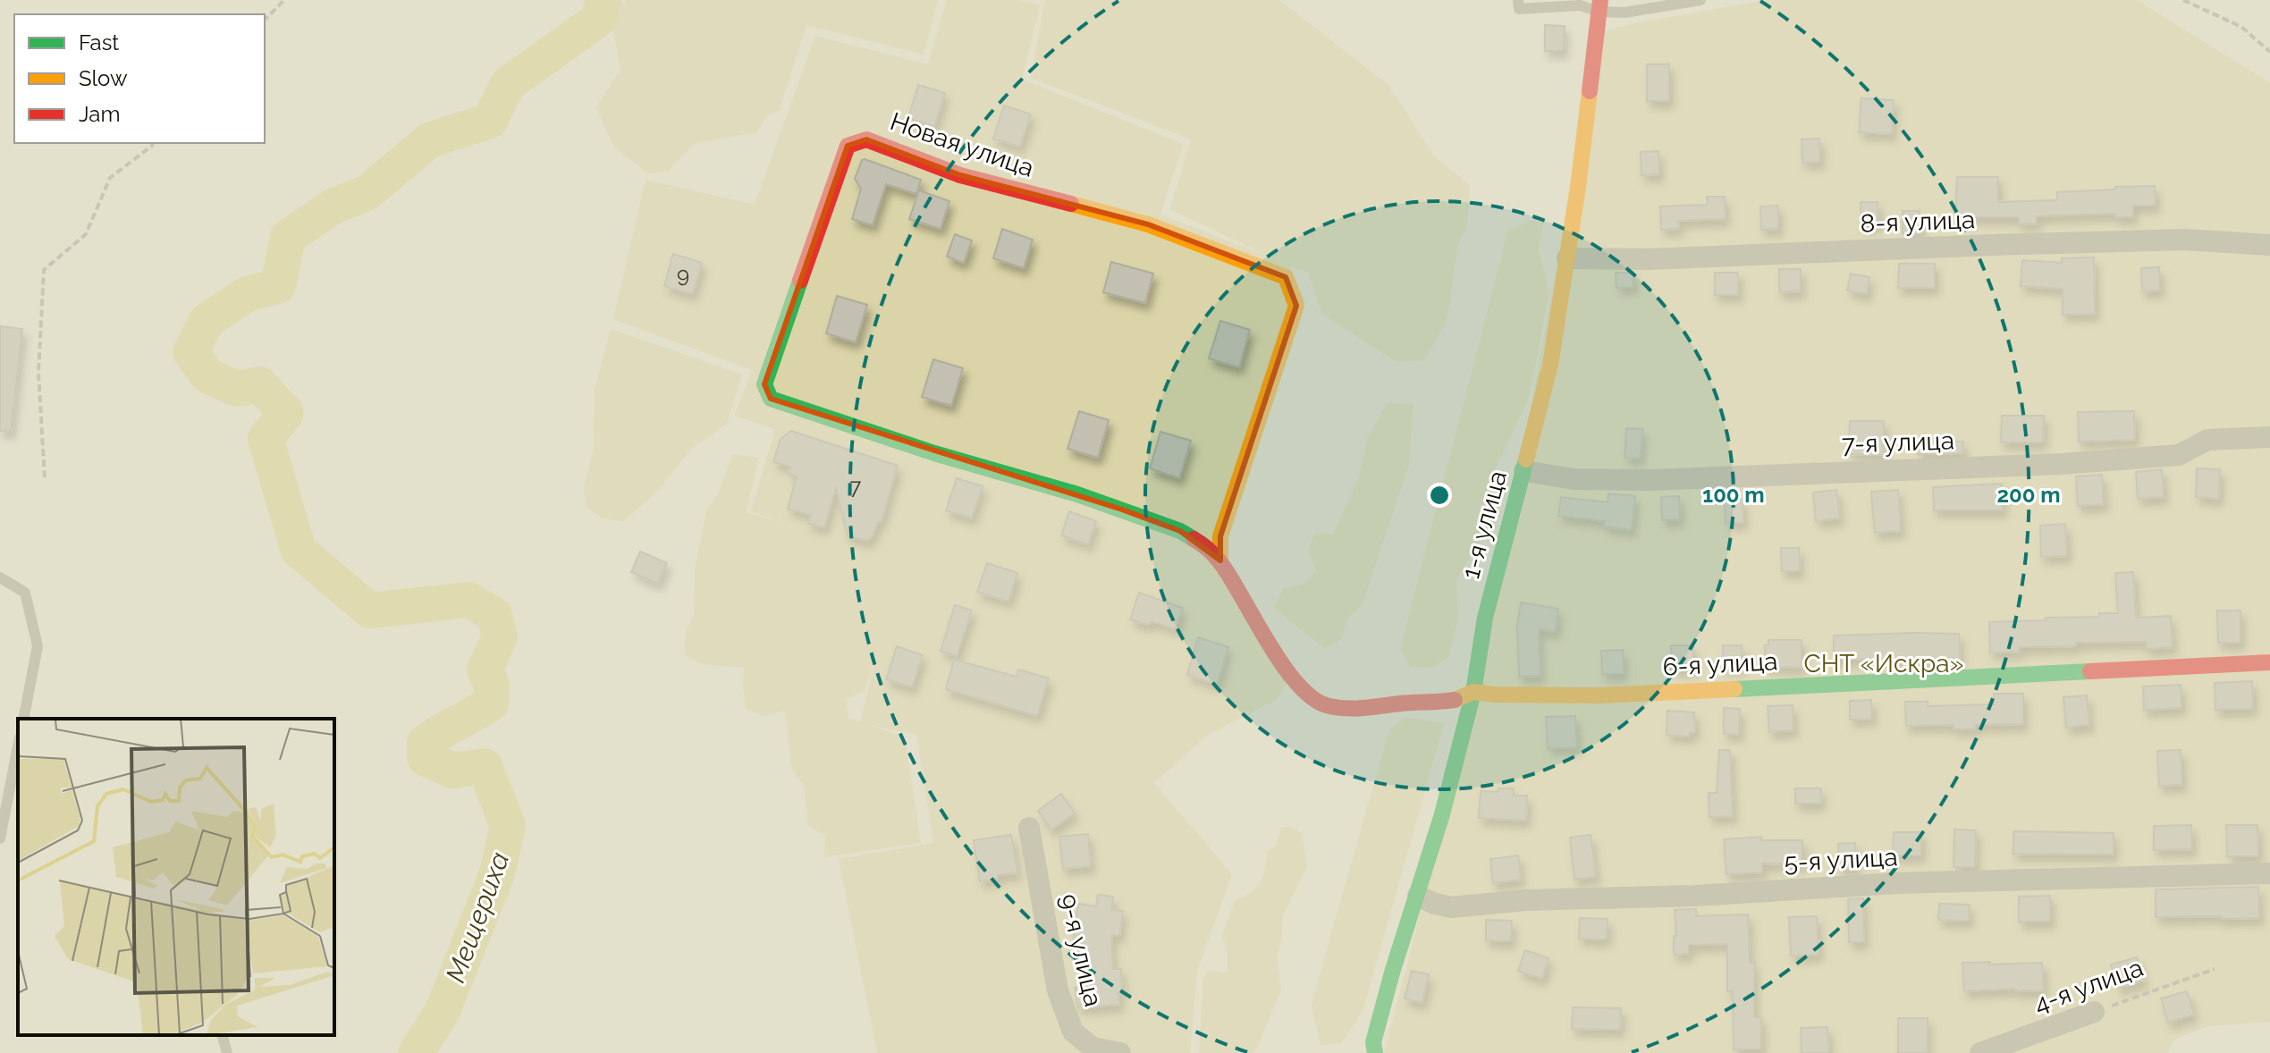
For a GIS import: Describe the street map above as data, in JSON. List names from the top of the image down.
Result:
{
  "streets": {
    "street": [
      "Новая улица",
      "8-я улица",
      "7-я улица",
      "1-я улица",
      "6-я улица",
      "5-я улица",
      "9-я улица",
      "4-я улица"
    ]
  },
  "crossings": [
    ["Новая улица", "1-я улица"],
    ["Новая улица", "6-я улица"],
    ["8-я улица", "1-я улица"],
    ["7-я улица", "1-я улица"],
    ["1-я улица", "6-я улица"],
    ["1-я улица", "5-я улица"]
  ],
  "water": ["Мещериха"],
  "parks": ["СНТ «Искра»"],
  "house_numbers": ["9", "7"],
  "legend": ["Fast", "Slow", "Jam"],
  "rings": ["100 m", "200 m"]
}
